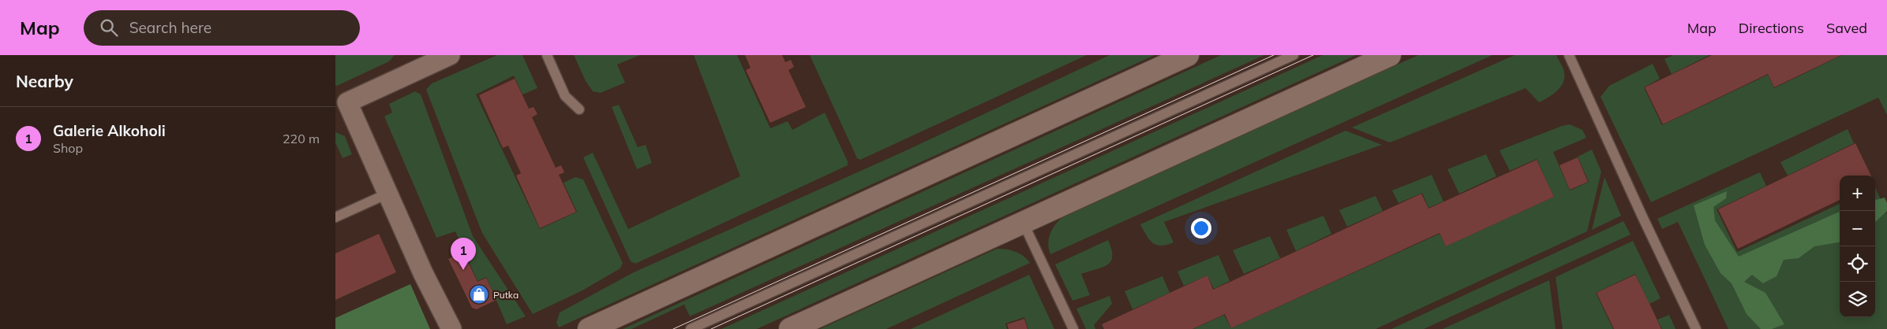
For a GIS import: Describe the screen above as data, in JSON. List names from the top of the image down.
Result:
{
  "places": {
    "shop": ["Putka"]
  },
  "page": {
    "header": "Map",
    "search": "Search here",
    "nav": ["Map", "Directions", "Saved"],
    "heading": "Nearby",
    "list": [
      {
        "mark": "1",
        "name": "Galerie Alkoholi",
        "note": "Shop",
        "value": "220 m"
      }
    ],
    "map_buttons": ["+", "−"],
    "pins": "1"
  }
}
